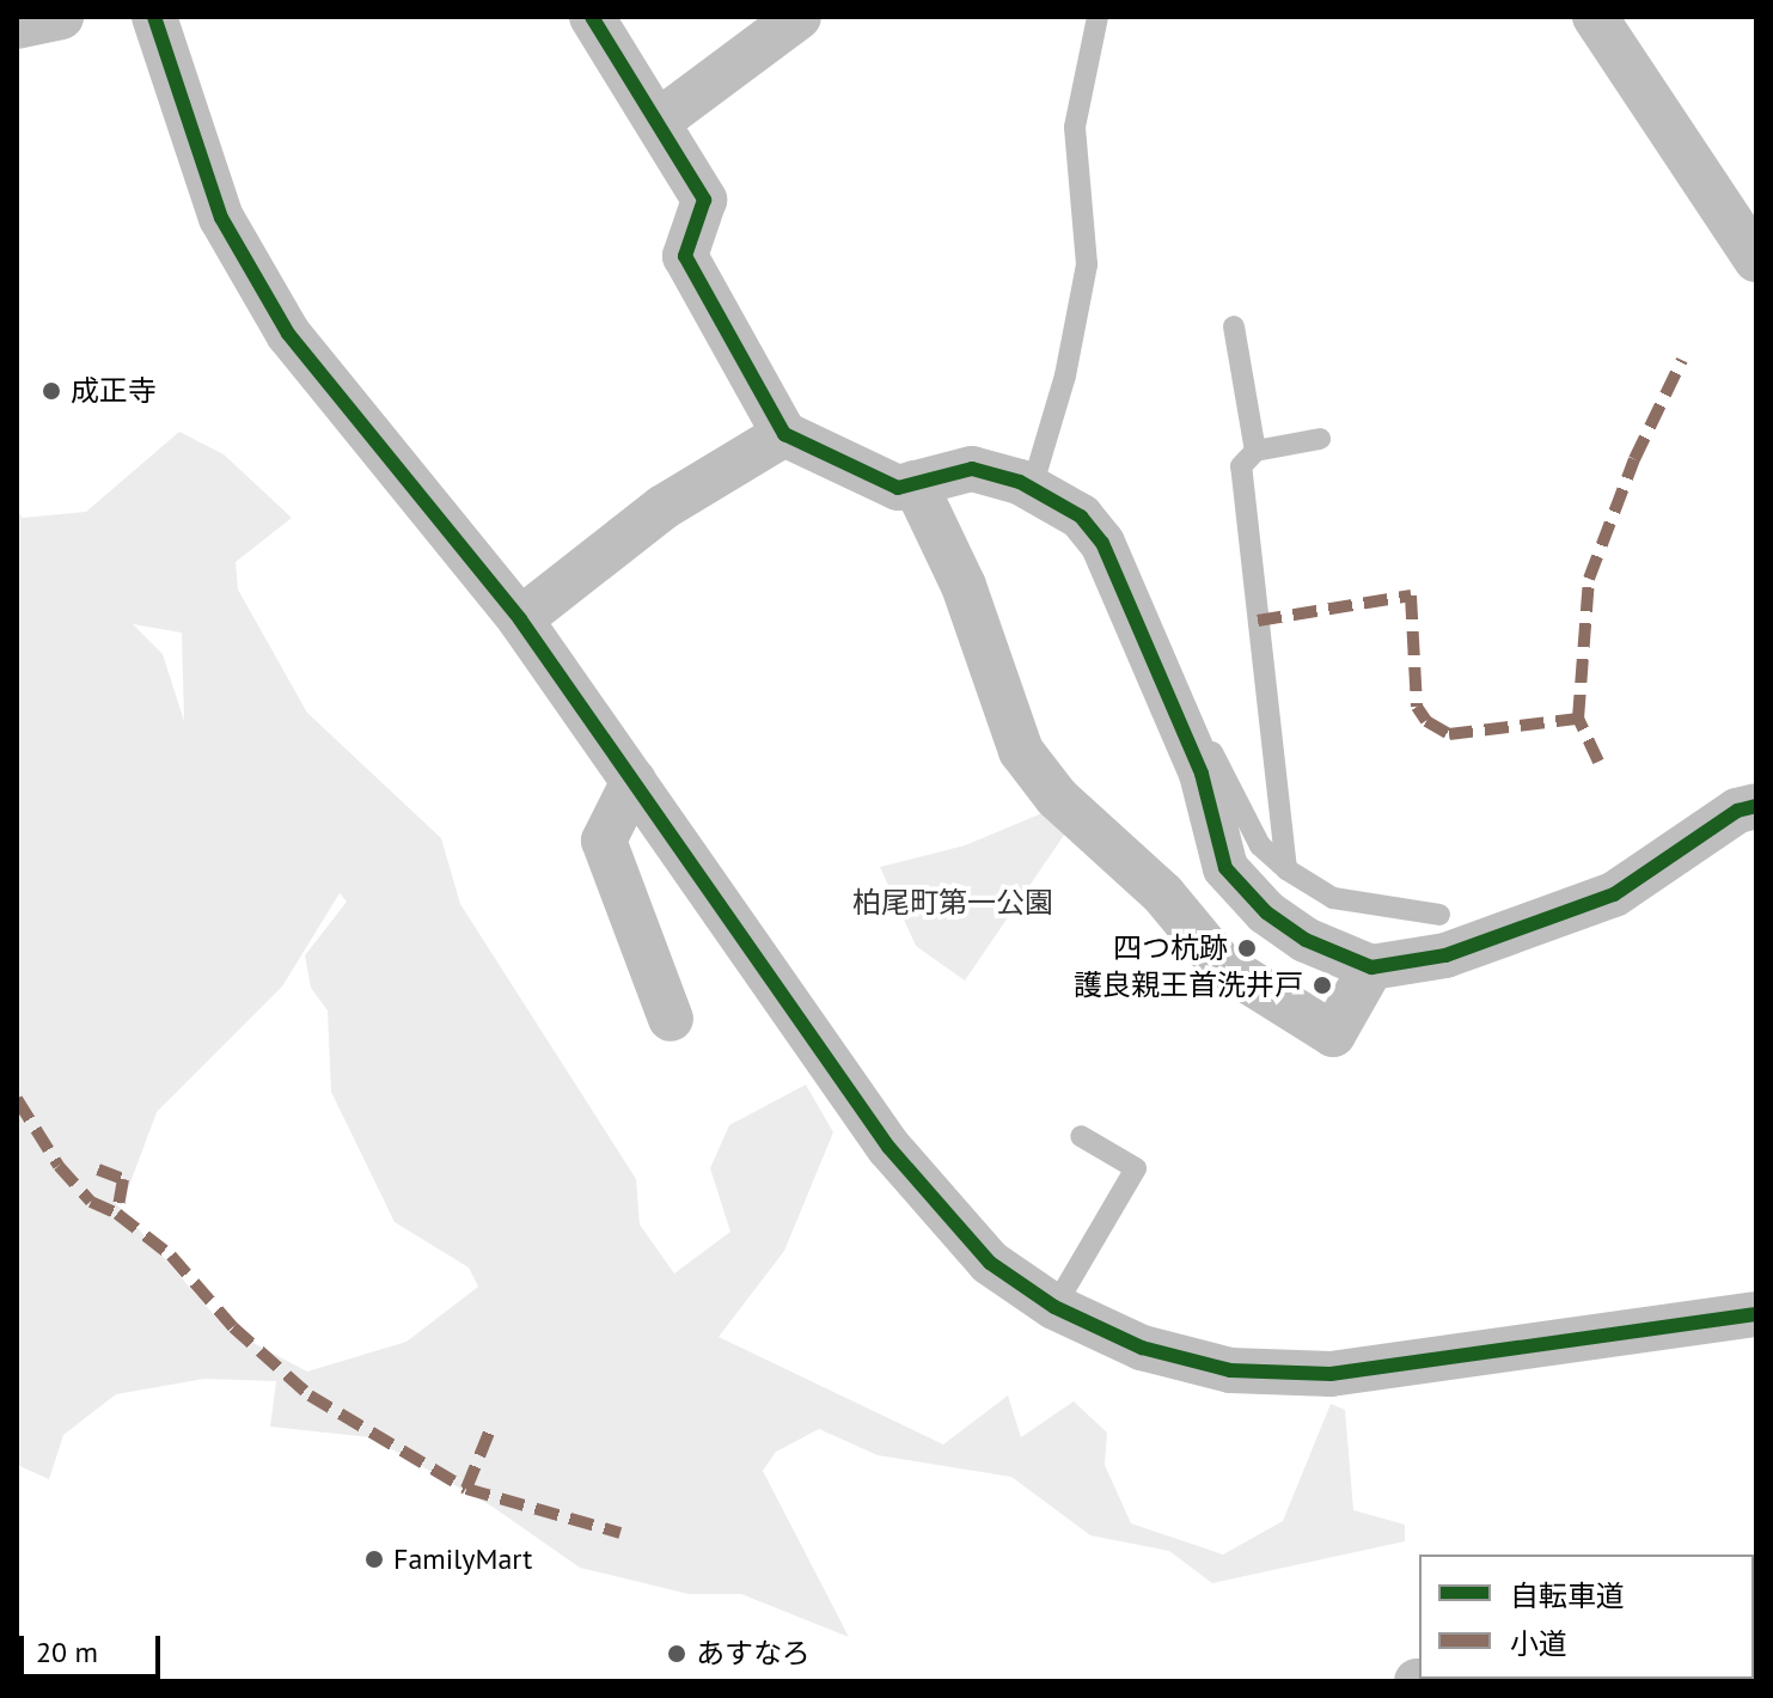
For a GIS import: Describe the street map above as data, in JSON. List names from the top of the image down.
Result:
{
  "parks": ["柏尾町第一公園"],
  "places": [
    "成正寺",
    "四つ杭跡",
    "護良親王首洗井戸",
    "FamilyMart",
    "あすなろ"
  ],
  "legend": ["自転車道", "小道"],
  "scale_bar": "20 m"
}
